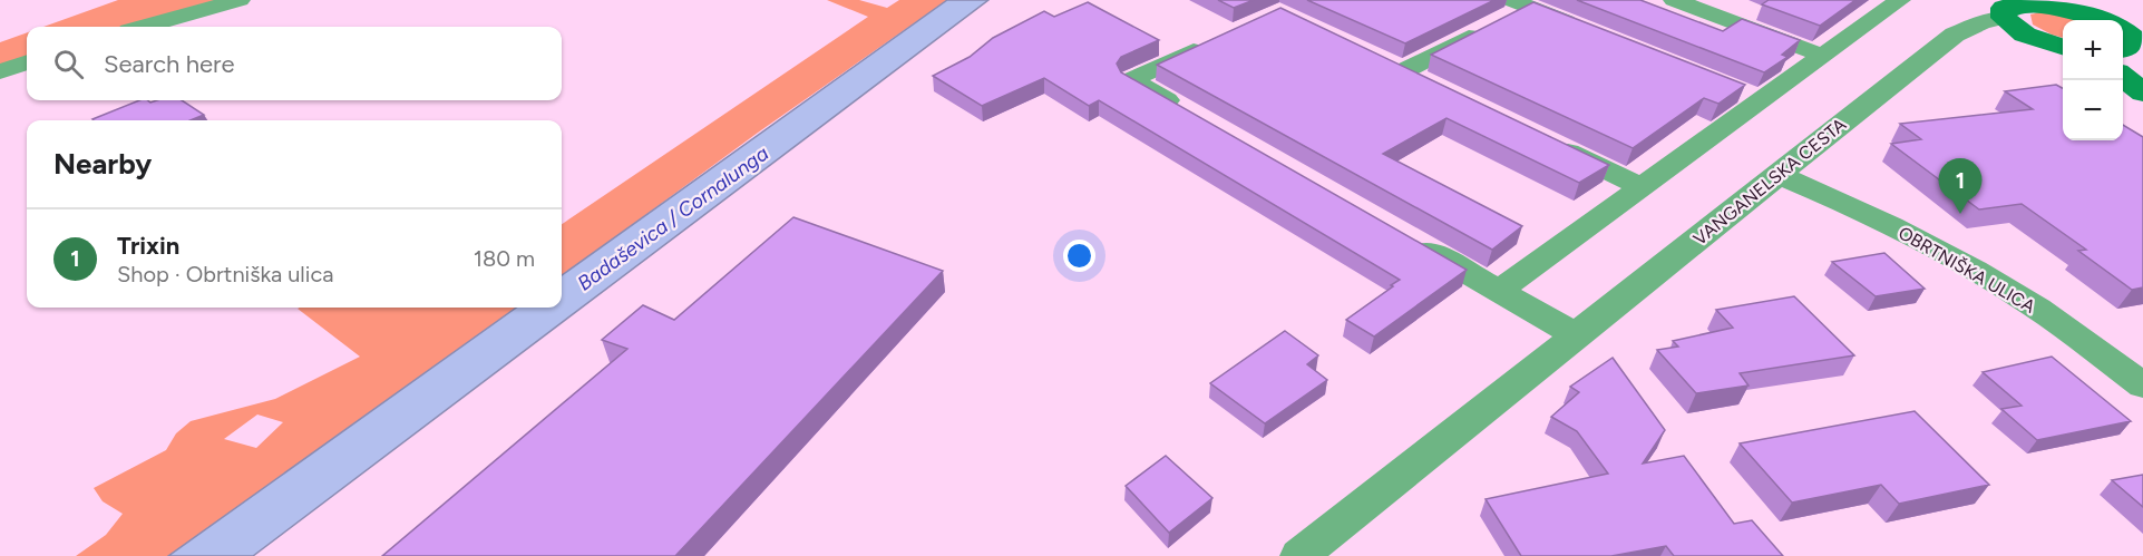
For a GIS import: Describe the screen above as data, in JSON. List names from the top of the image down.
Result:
{
  "streets": {
    "street": ["VANGANELSKA CESTA", "OBRTNIŠKA ULICA"]
  },
  "crossings": [
    ["VANGANELSKA CESTA", "OBRTNIŠKA ULICA"]
  ],
  "water": ["Badaševica / Cornalunga"],
  "page": {
    "map_buttons": ["+", "−"],
    "search": "Search here",
    "heading": "Nearby",
    "pins": "1",
    "list": [
      {
        "mark": "1",
        "name": "Trixin",
        "note": "Shop · Obrtniška ulica",
        "value": "180 m"
      }
    ]
  }
}
